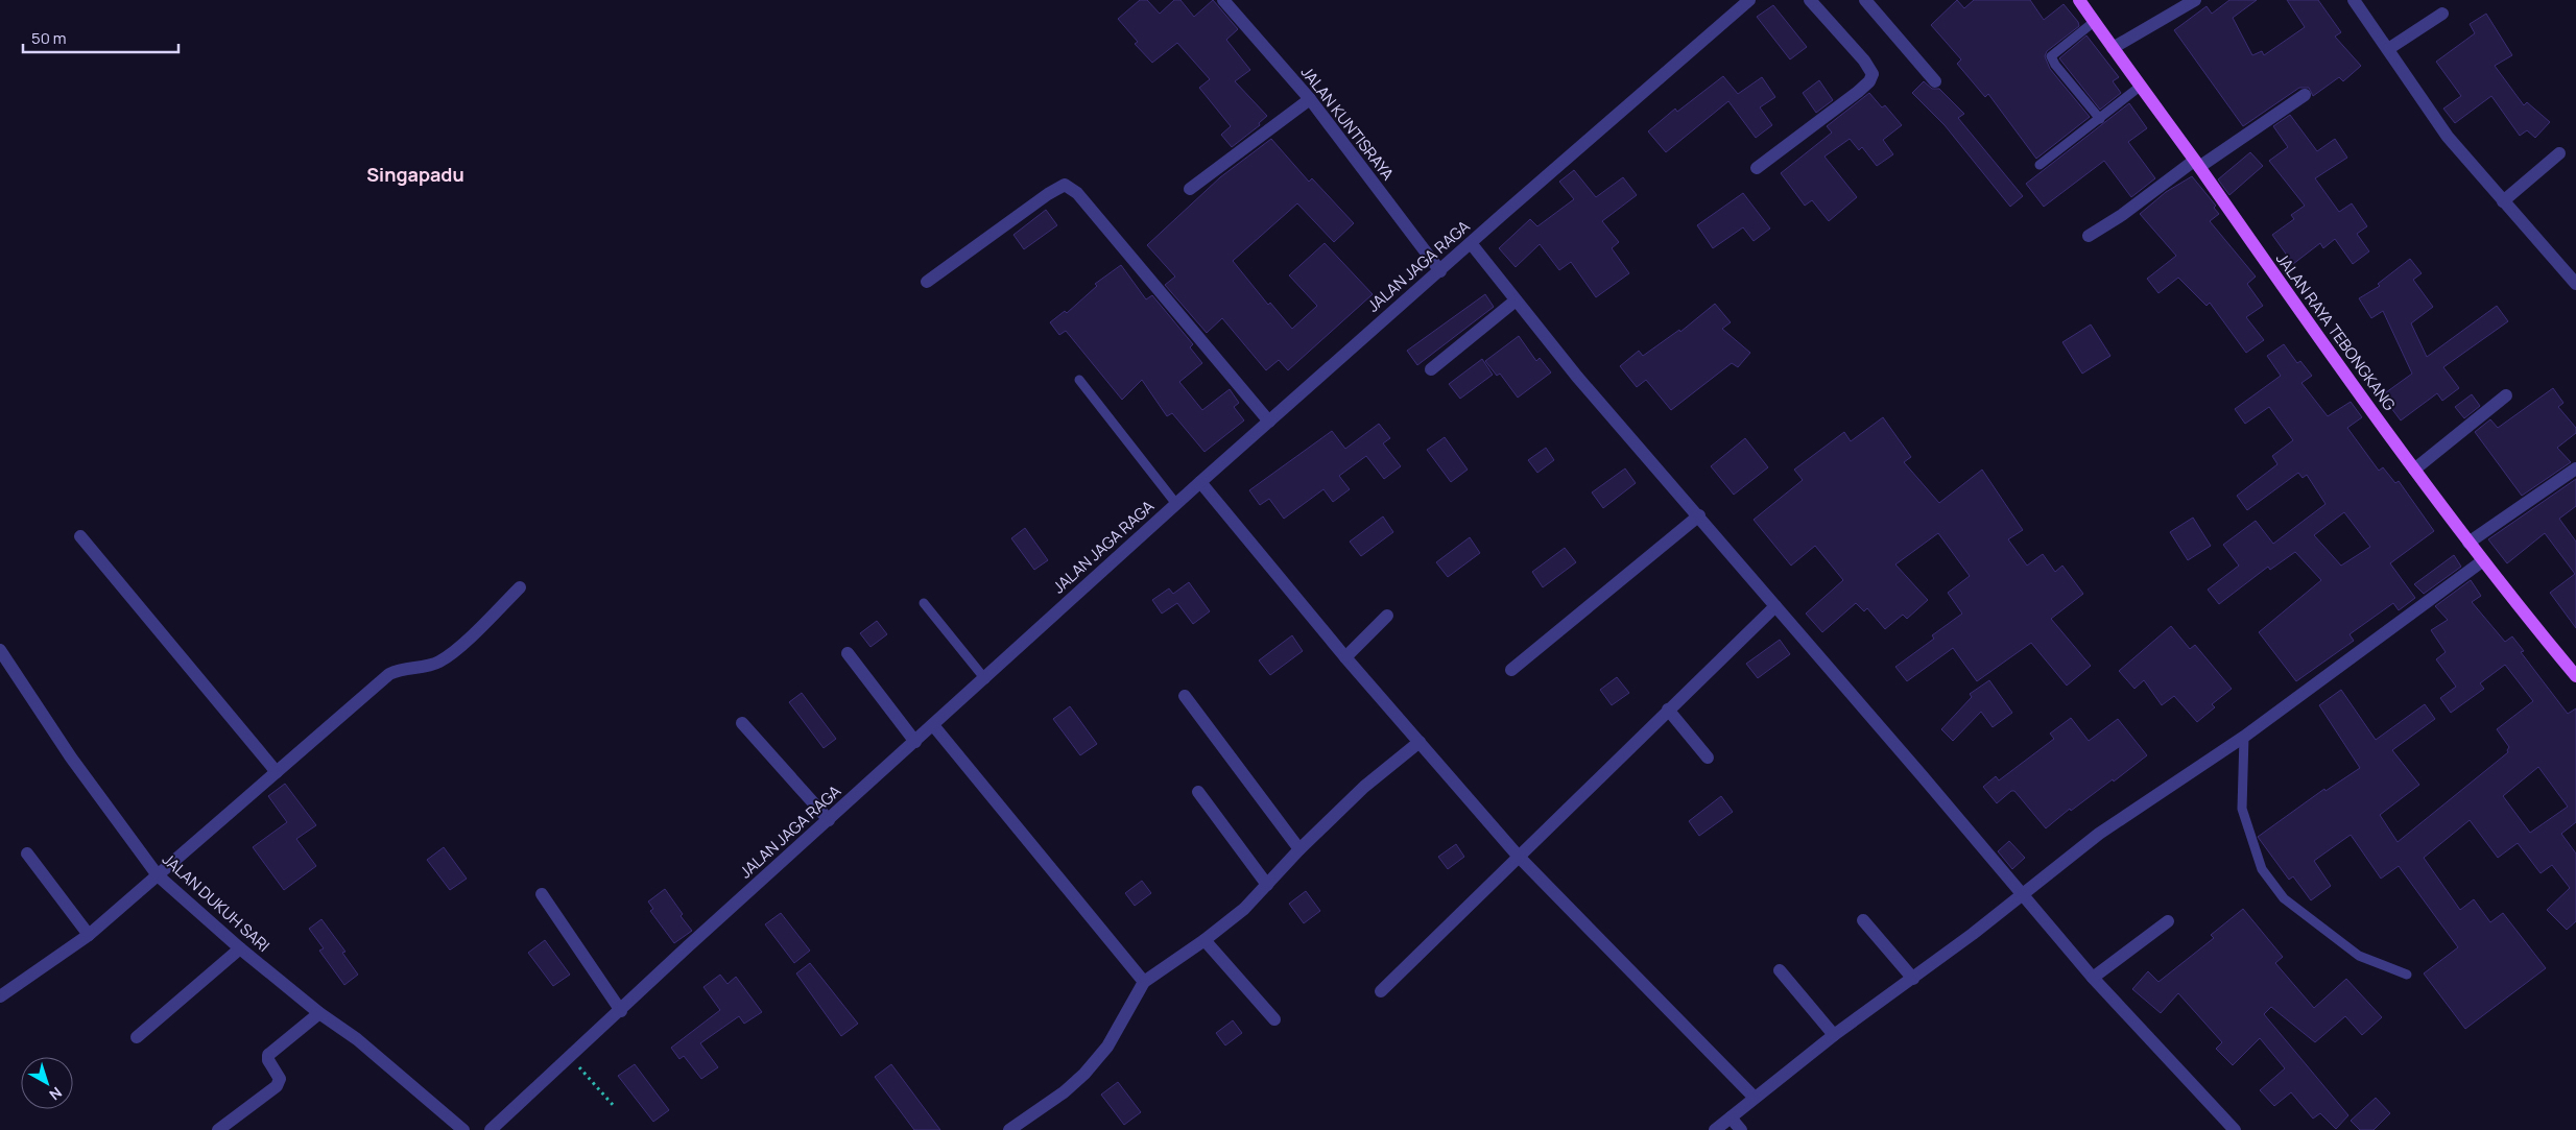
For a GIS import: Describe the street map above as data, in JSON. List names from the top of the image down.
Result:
{
  "streets": {
    "main road": ["JALAN RAYA TEBONGKANG"],
    "street": ["JALAN KUNTISRAYA", "JALAN JAGA RAGA", "JALAN DUKUH SARI"]
  },
  "crossings": [
    ["JALAN KUNTISRAYA", "JALAN JAGA RAGA"]
  ],
  "districts": ["Singapadu"],
  "scale_bar": "50 m",
  "north": "bottom right"
}
